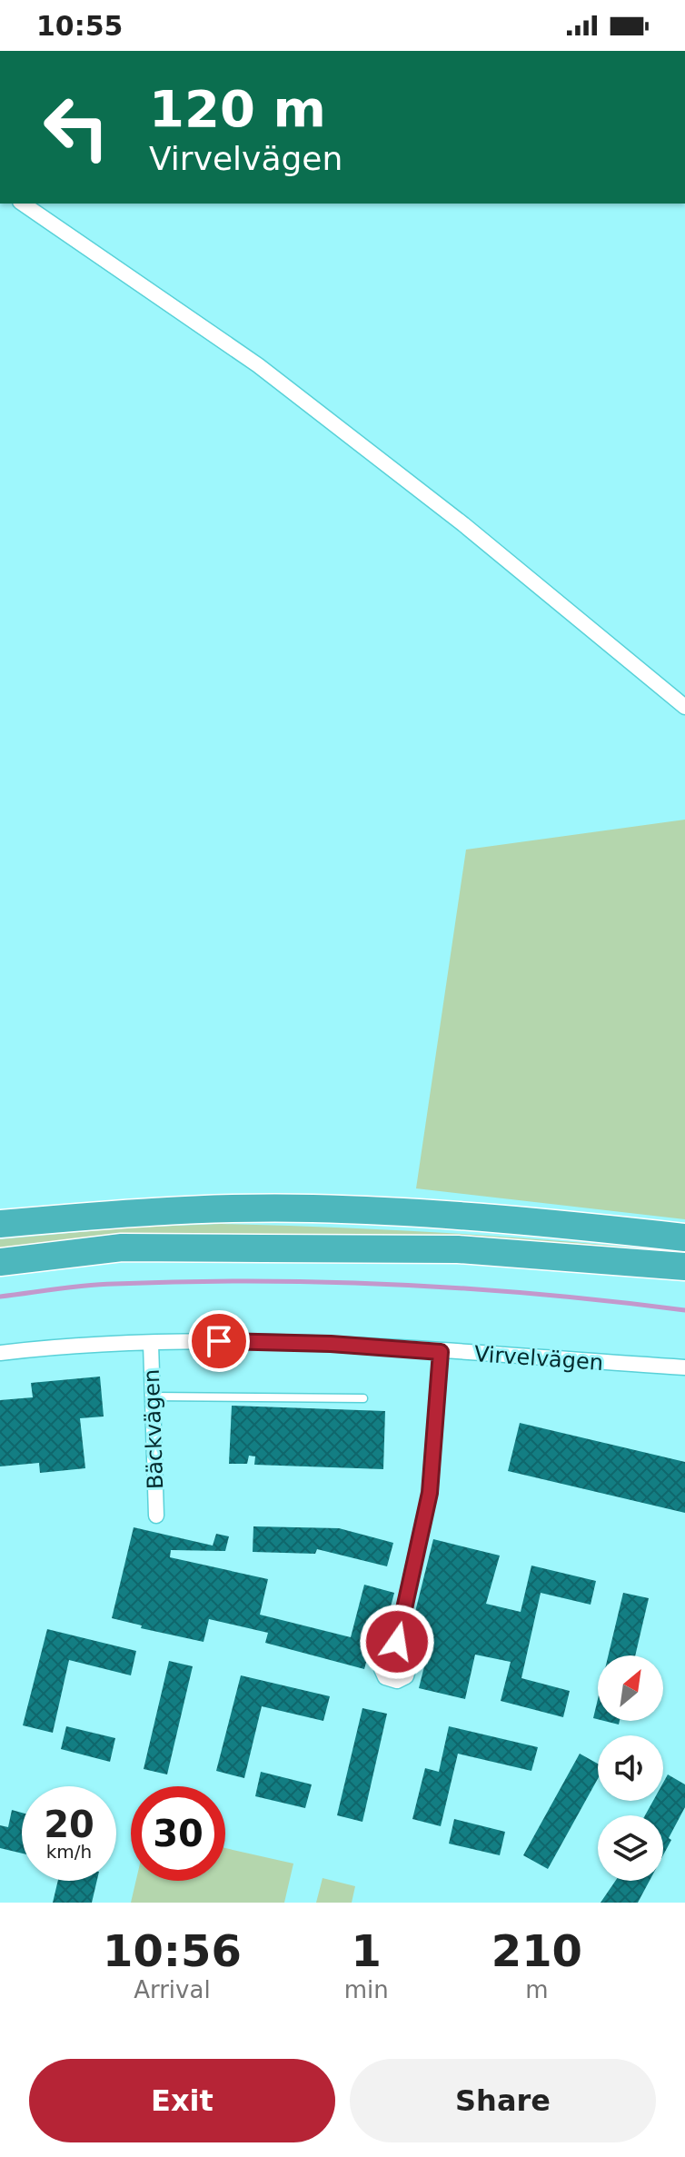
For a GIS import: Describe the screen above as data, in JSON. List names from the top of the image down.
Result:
{
  "streets": {
    "street": ["Virvelvägen", "Bäckvägen"]
  },
  "crossings": [
    ["Virvelvägen", "Bäckvägen"]
  ],
  "north": "top right",
  "page": {
    "status": "10:55",
    "turn": ["120 m", "Virvelvägen"],
    "speed": "20 km/h",
    "limit": "30",
    "eta": [
      "10:56",
      "Arrival",
      "1",
      "min",
      "210",
      "m"
    ],
    "buttons": ["Exit", "Share"]
  }
}
